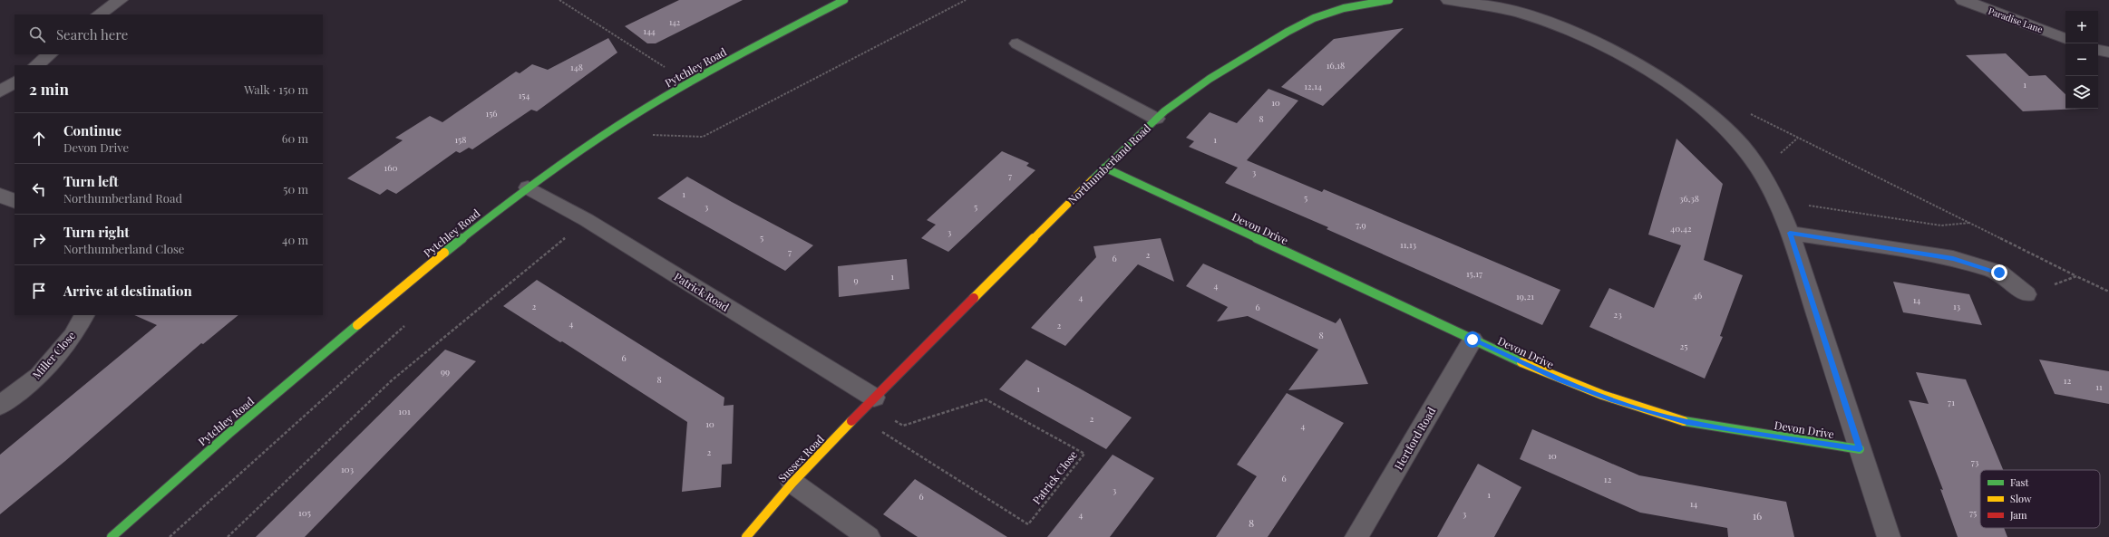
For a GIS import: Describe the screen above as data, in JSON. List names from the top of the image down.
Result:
{
  "streets": {
    "street": [
      "Paradise Lane",
      "Pytchley Road",
      "Northumberland Road",
      "Devon Drive",
      "Patrick Road",
      "Miller Close",
      "Hertford Road",
      "Sussex Road"
    ],
    "path": ["Patrick Close"]
  },
  "crossings": [
    ["Pytchley Road", "Patrick Road"],
    ["Northumberland Road", "Devon Drive"],
    ["Northumberland Road", "Patrick Road"],
    ["Northumberland Road", "Sussex Road"],
    ["Devon Drive", "Hertford Road"],
    ["Patrick Road", "Sussex Road"]
  ],
  "house_numbers": [
    "142",
    "144",
    "16,18",
    "148",
    "1",
    "12,14",
    "154",
    "10",
    "156",
    "8",
    "158",
    "1",
    "160",
    "3",
    "7",
    "1",
    "5",
    "36,38",
    "3",
    "5",
    "7,9",
    "40,42",
    "3",
    "5",
    "11,13",
    "7",
    "2",
    "6",
    "15,17",
    "1",
    "9",
    "4",
    "46",
    "19,21",
    "4",
    "14",
    "2",
    "13",
    "6",
    "23",
    "4",
    "2",
    "8",
    "25",
    "6",
    "99",
    "8",
    "12",
    "11",
    "1",
    "71",
    "101",
    "2",
    "10",
    "4",
    "2",
    "10",
    "73",
    "103",
    "6",
    "12",
    "3",
    "1",
    "6",
    "14",
    "105",
    "75",
    "3",
    "4",
    "16",
    "8"
  ],
  "legend": ["Fast", "Slow", "Jam"],
  "page": {
    "map_buttons": ["+", "−"],
    "search": "Search here",
    "heading": ["2 min", "Walk · 150 m"],
    "list": [
      ["Continue", "Devon Drive", "60 m"],
      ["Turn left", "Northumberland Road", "50 m"],
      ["Turn right", "Northumberland Close", "40 m"],
      "Arrive at destination"
    ]
  }
}
